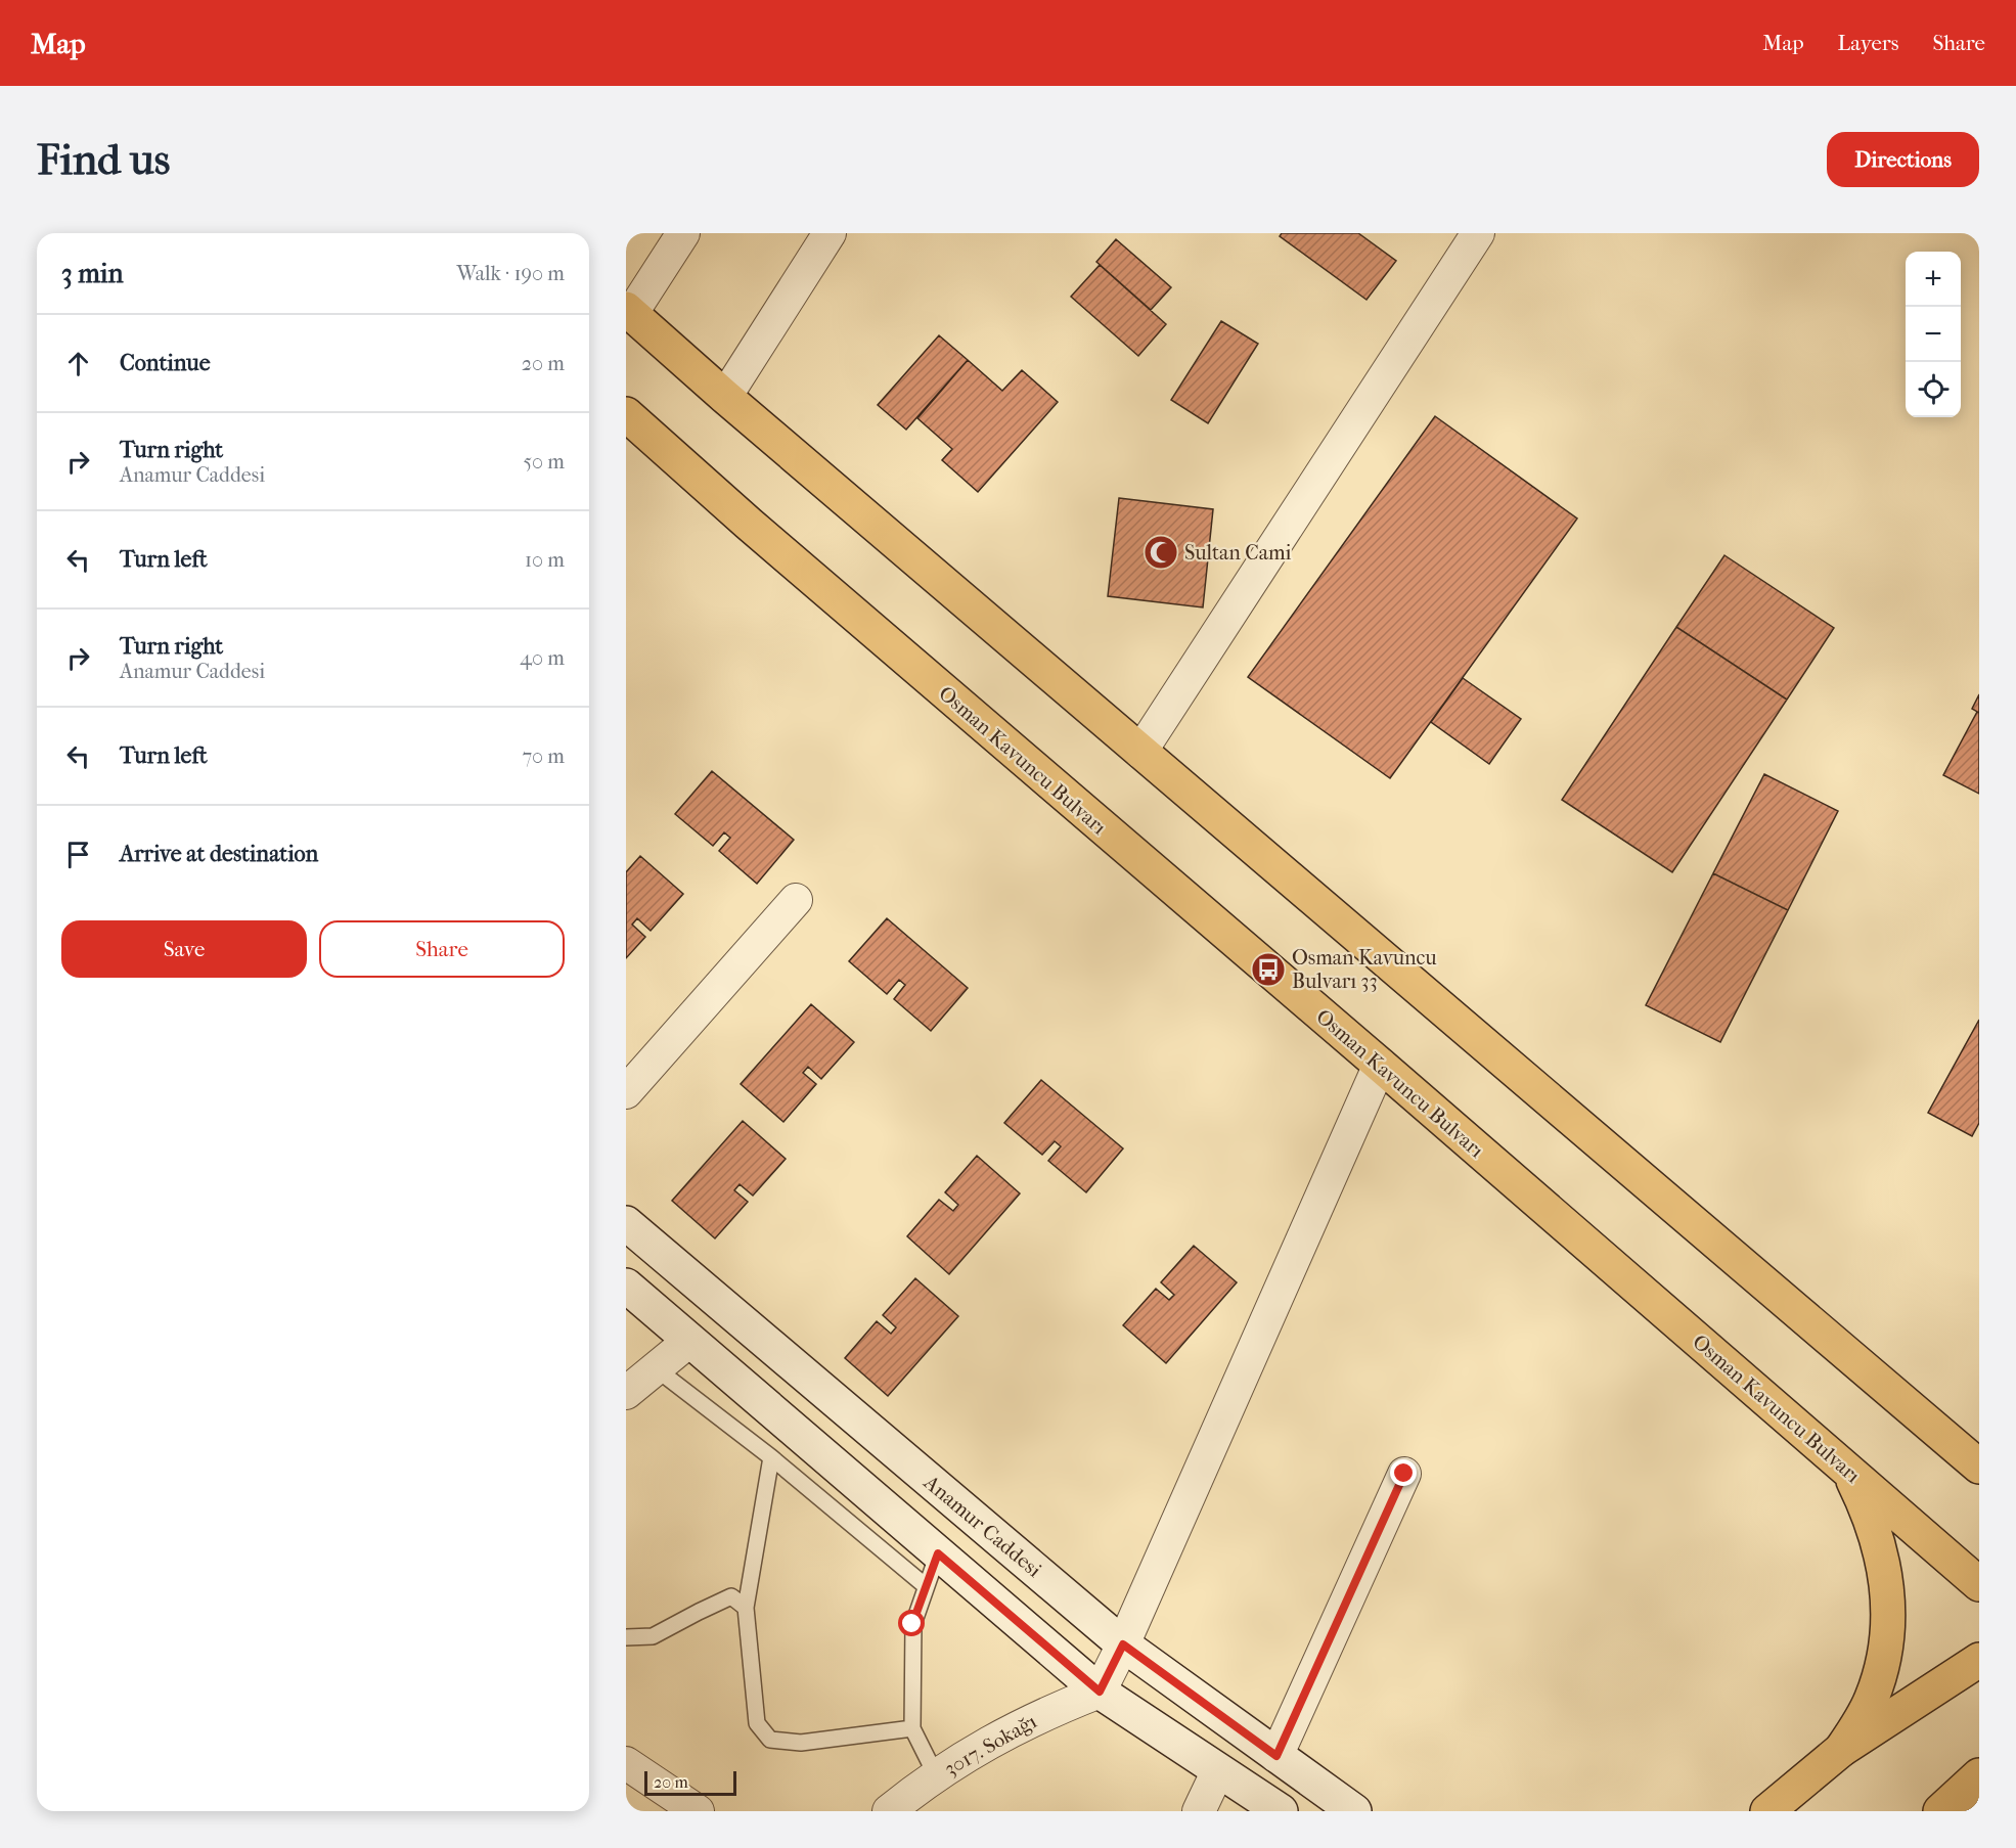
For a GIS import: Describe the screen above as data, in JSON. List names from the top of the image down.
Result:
{
  "streets": {
    "main road": ["Osman Kavuncu Bulvarı"],
    "street": ["Anamur Caddesi", "3017. Sokağı"]
  },
  "places": {
    "mosque": ["Sultan Cami"],
    "bus stop": ["Osman Kavuncu Bulvarı 33"]
  },
  "scale_bar": "20 m",
  "page": {
    "header": "Map",
    "nav": ["Map", "Layers", "Share"],
    "buttons": [
      "Directions",
      ["Save", "Share"]
    ],
    "title": "Find us",
    "heading": ["3 min", "Walk · 190 m"],
    "map_buttons": ["+", "−"],
    "list": [
      ["Continue", "20 m"],
      ["Turn right", "Anamur Caddesi", "50 m"],
      ["Turn left", "10 m"],
      ["Turn right", "Anamur Caddesi", "40 m"],
      ["Turn left", "70 m"],
      "Arrive at destination"
    ],
    "scale": "20 m"
  }
}
